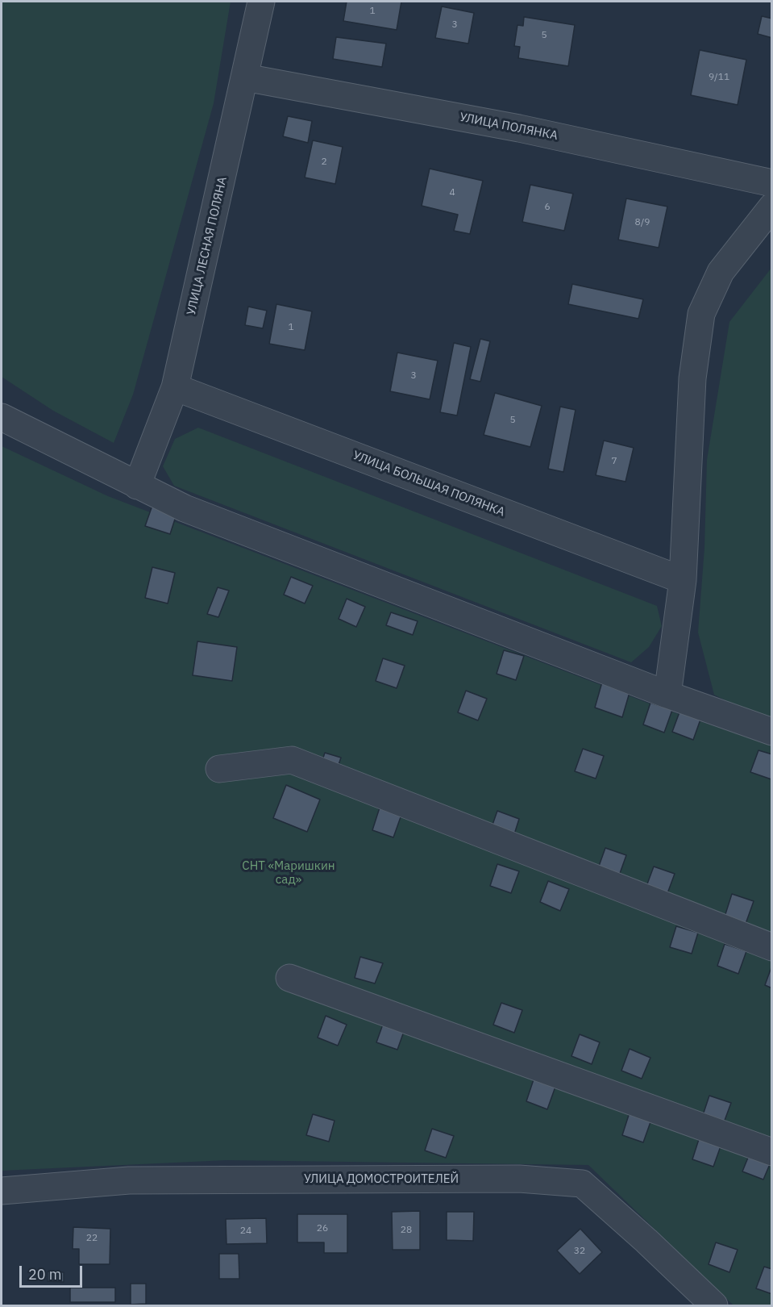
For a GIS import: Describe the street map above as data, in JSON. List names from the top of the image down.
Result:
{
  "streets": {
    "street": [
      "УЛИЦА ПОЛЯНКА",
      "УЛИЦА ЛЕСНАЯ ПОЛЯНА",
      "УЛИЦА БОЛЬШАЯ ПОЛЯНКА",
      "УЛИЦА ДОМОСТРОИТЕЛЕЙ"
    ]
  },
  "crossings": [
    ["УЛИЦА ПОЛЯНКА", "УЛИЦА ЛЕСНАЯ ПОЛЯНА"],
    ["УЛИЦА ЛЕСНАЯ ПОЛЯНА", "УЛИЦА БОЛЬШАЯ ПОЛЯНКА"]
  ],
  "parks": ["СНТ «Маришкин сад»"],
  "house_numbers": [
    "1",
    "3",
    "5",
    "9/11",
    "2",
    "4",
    "6",
    "8/9",
    "1",
    "3",
    "5",
    "7",
    "26",
    "28",
    "24",
    "22",
    "32"
  ],
  "scale_bar": "20 m"
}
